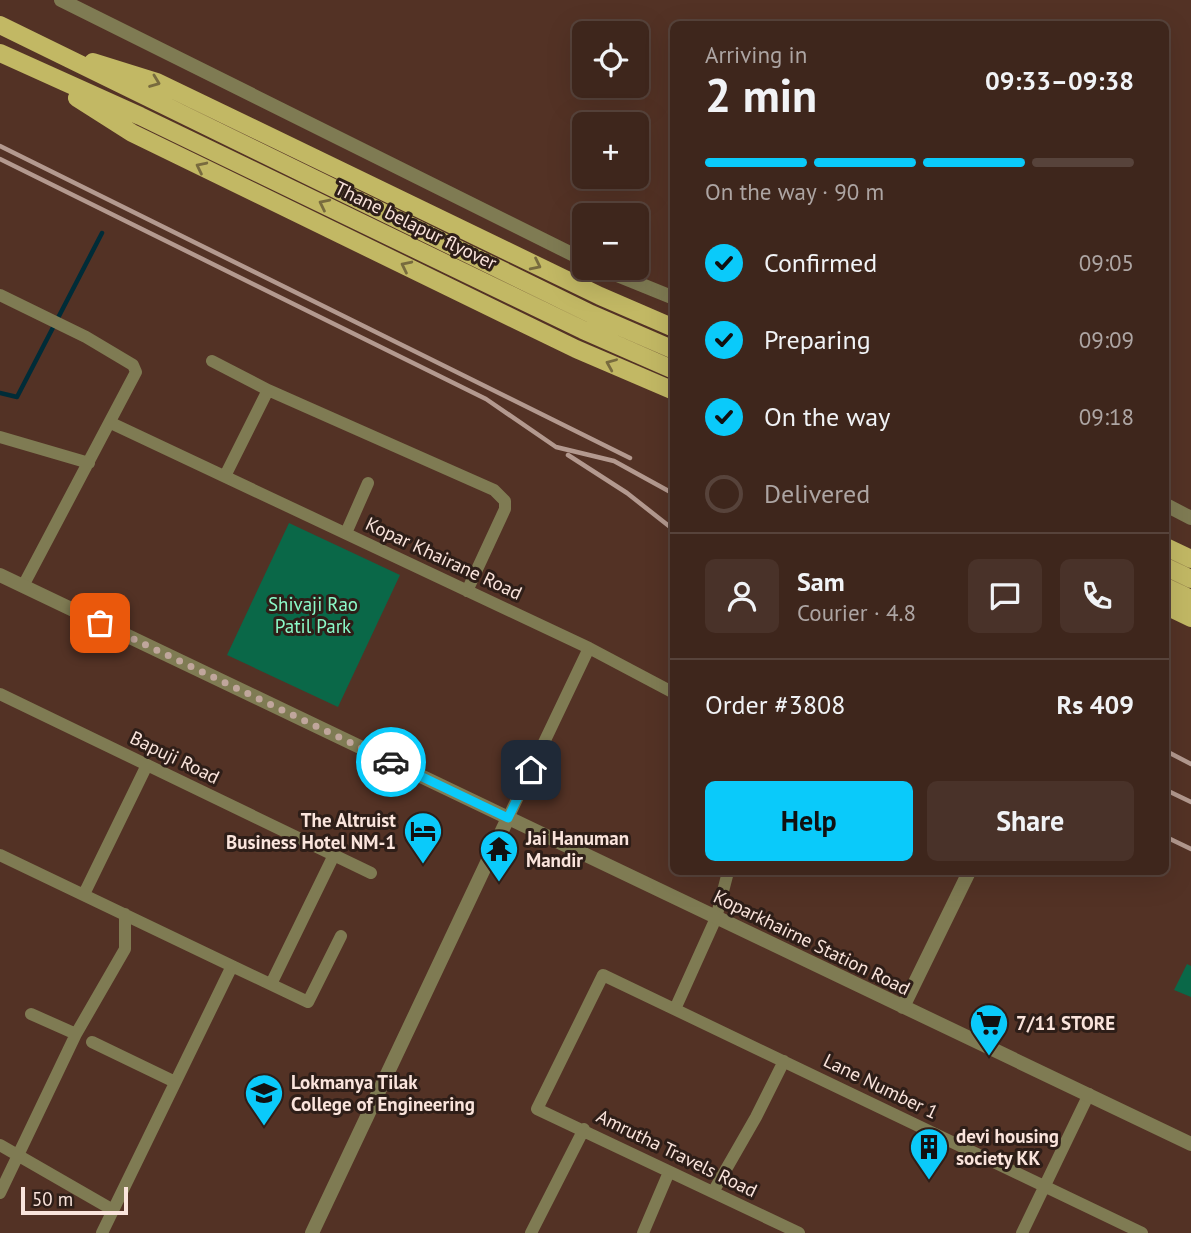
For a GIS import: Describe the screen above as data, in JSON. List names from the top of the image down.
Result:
{
  "streets": {
    "main road": ["Thane belapur flyover"],
    "street": [
      "Kopar Khairane Road",
      "Bapuji Road",
      "Koparkhairne Station Road",
      "Lane Number 1",
      "Amrutha Travels Road"
    ]
  },
  "crossings": [
    ["Lane Number 1", "Amrutha Travels Road"]
  ],
  "parks": ["Shivaji Rao Patil Park"],
  "places": {
    "hotel": ["The Altruist Business Hotel NM-1"],
    "temple": ["Jai Hanuman Mandir"],
    "supermarket": ["7/11 STORE"],
    "school or university": ["Lokmanya Tilak College of Engineering"],
    "building": ["devi housing society KK"]
  },
  "scale_bar": "50 m",
  "page": {
    "map_buttons": ["+", "−"],
    "heading": ["2 min", "Arriving in", "09:33–09:38"],
    "panel": [
      "Sam",
      "Courier · 4.8",
      "Order #3808",
      "Rs 409"
    ],
    "bar": "On the way · 90 m",
    "list": [
      ["Confirmed", "09:05"],
      ["Preparing", "09:09"],
      ["On the way", "09:18"],
      "Delivered"
    ],
    "buttons": ["Help", "Share"],
    "scale": "50 m"
  }
}
